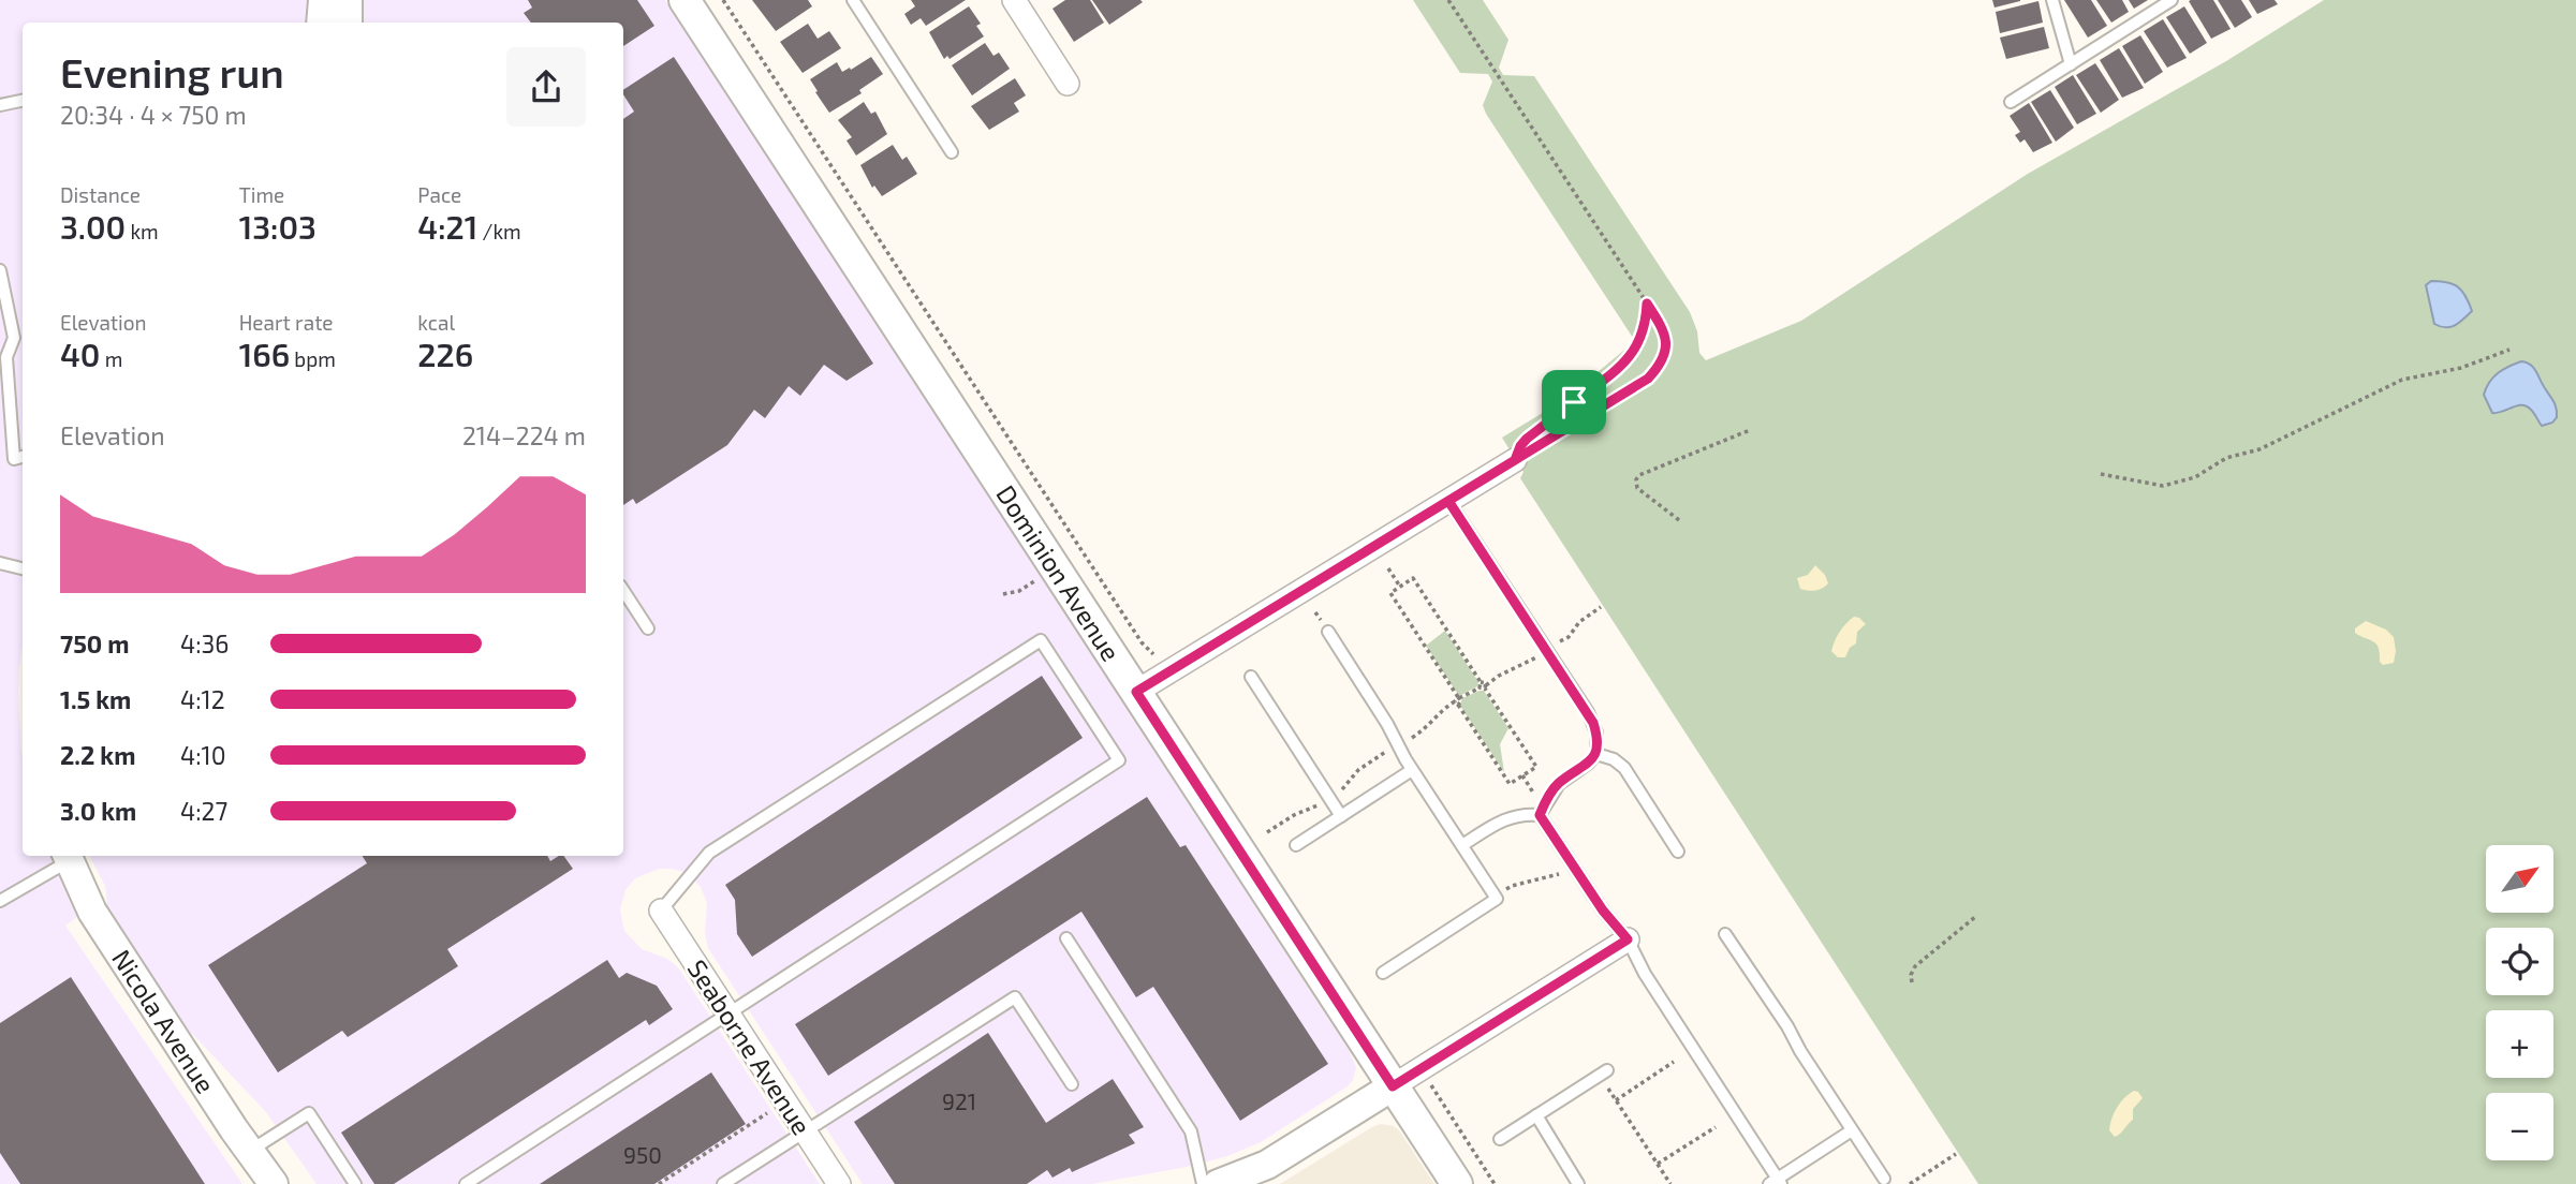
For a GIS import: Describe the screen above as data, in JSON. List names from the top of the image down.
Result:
{
  "streets": {
    "main road": ["Dominion Avenue"],
    "street": ["Nicola Avenue", "Seaborne Avenue"]
  },
  "house_numbers": ["921", "950"],
  "north": "top right",
  "page": {
    "heading": ["Evening run", "20:34 · 4 × 750 m"],
    "stats": [
      ["Distance", "3.00 km"],
      ["Time", "13:03"],
      ["Pace", "4:21 /km"],
      ["Elevation", "40 m"],
      ["Heart rate", "166 bpm"],
      ["kcal", "226"]
    ],
    "chart": ["Elevation", "214–224 m"],
    "list": [
      {
        "name": "750 m",
        "note": "4:36"
      },
      {
        "name": "1.5 km",
        "note": "4:12"
      },
      {
        "name": "2.2 km",
        "note": "4:10"
      },
      {
        "name": "3.0 km",
        "note": "4:27"
      }
    ],
    "map_buttons": ["+", "−"]
  }
}
